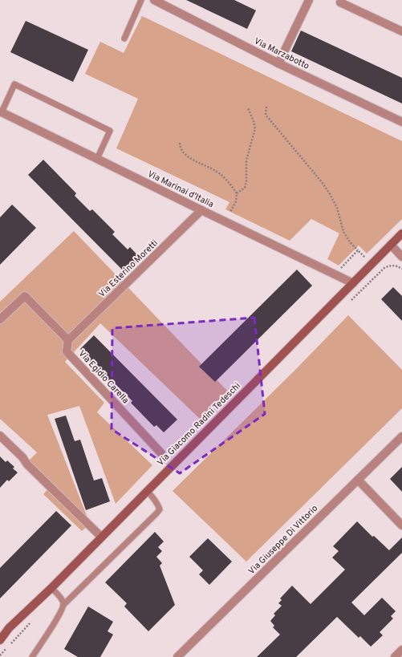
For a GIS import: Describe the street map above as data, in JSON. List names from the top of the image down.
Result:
{
  "streets": {
    "main road": ["Via Giacomo Radini Tedeschi"],
    "street": [
      "Via Marzabotto",
      "Via Marinai d'Italia",
      "Via Esterino Moretti",
      "Via Egidio Carella",
      "Via Giuseppe Di Vittorio"
    ]
  },
  "crossings": [
    ["Via Marinai d'Italia", "Via Esterino Moretti"],
    ["Via Marinai d'Italia", "Via Giacomo Radini Tedeschi"],
    ["Via Esterino Moretti", "Via Egidio Carella"]
  ]
}
